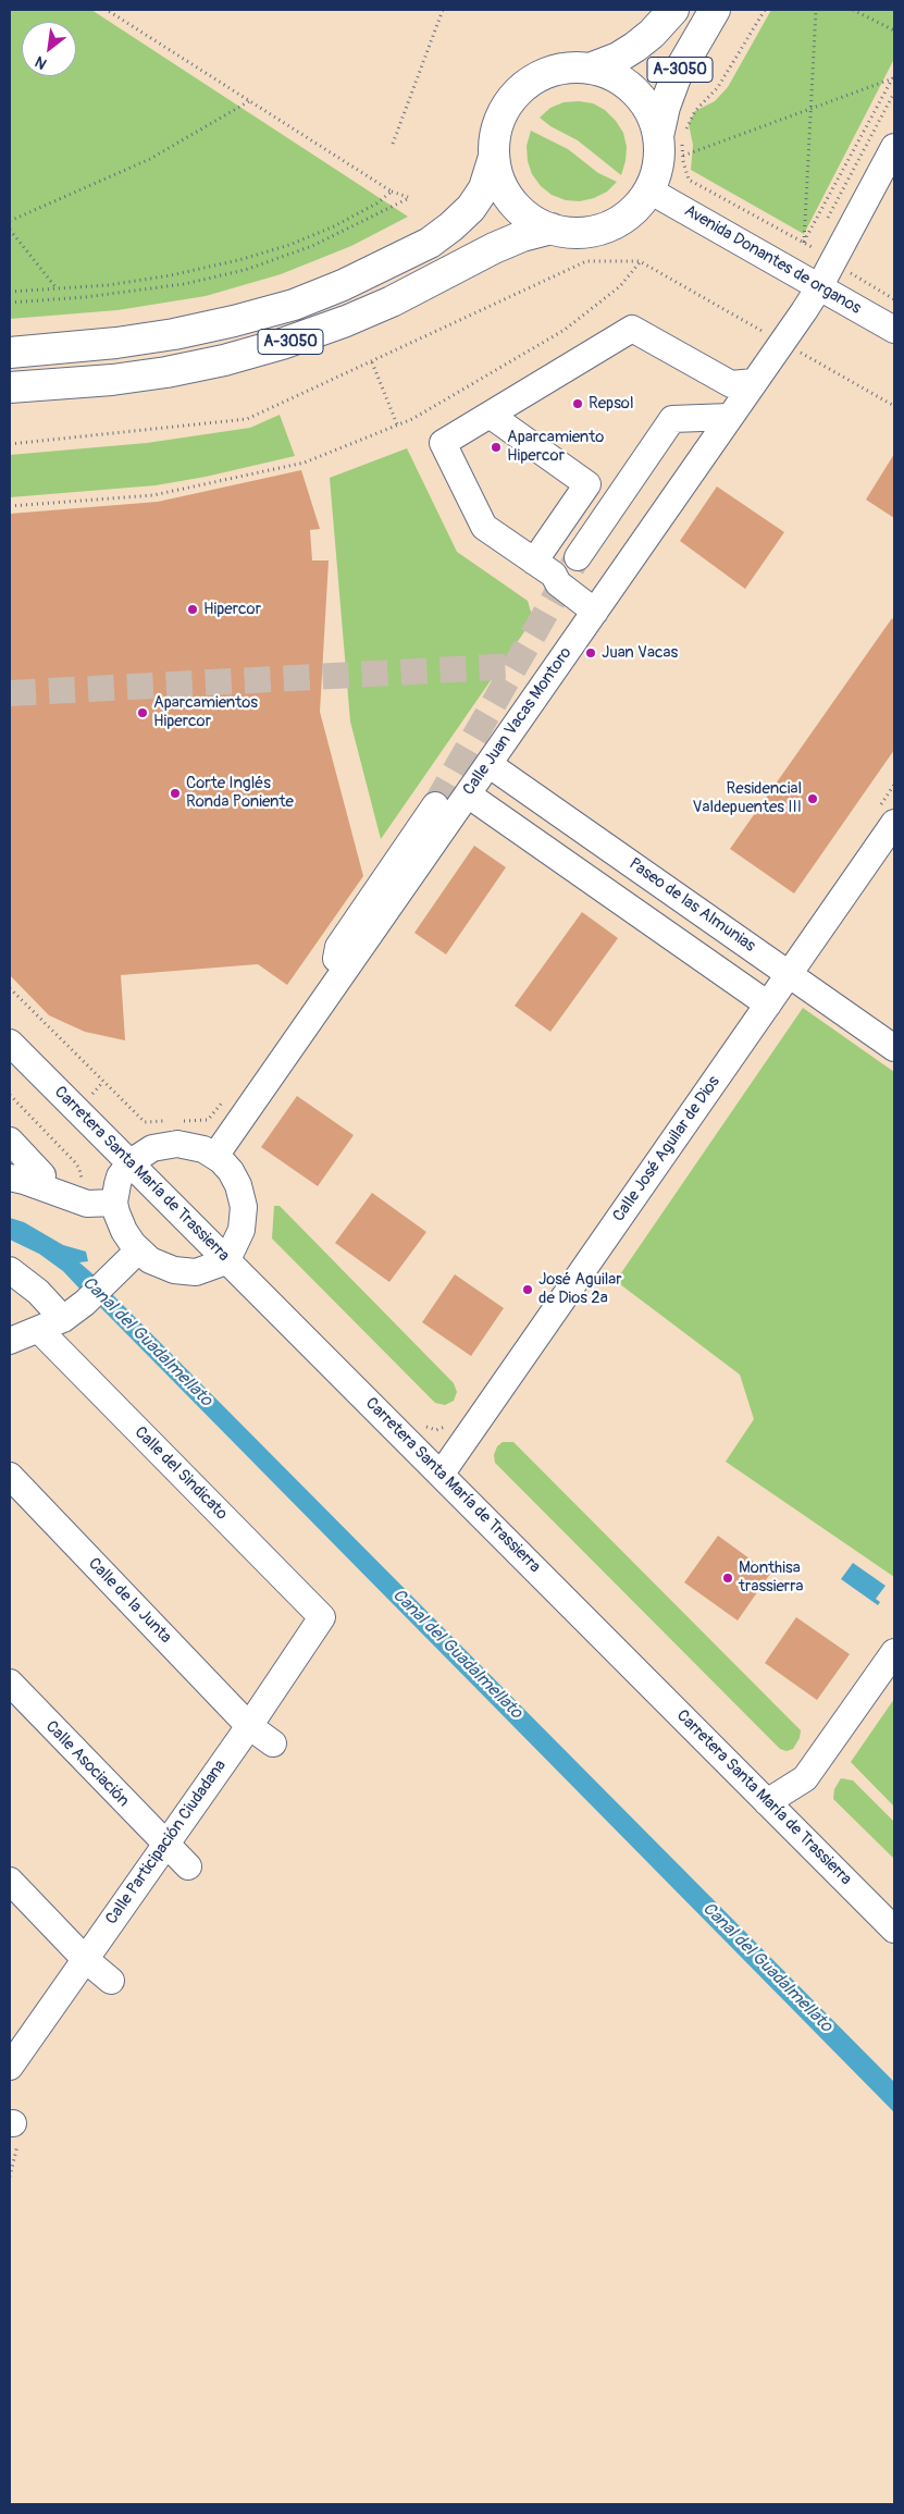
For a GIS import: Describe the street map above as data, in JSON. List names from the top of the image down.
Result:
{
  "streets": {
    "highway": ["A-3050"],
    "street": [
      "Avenida Donantes de organos",
      "Calle Juan Vacas Montoro",
      "Paseo de las Almunias",
      "Calle José Aguilar de Dios",
      "Carretera Santa María de Trassierra",
      "Calle del Sindicato",
      "Calle de la Junta",
      "Calle Asociación",
      "Calle Participación Ciudadana"
    ]
  },
  "crossings": [
    ["A-3050", "Avenida Donantes de organos"],
    ["Avenida Donantes de organos", "Calle Juan Vacas Montoro"],
    ["Calle Juan Vacas Montoro", "Paseo de las Almunias"],
    ["Paseo de las Almunias", "Calle José Aguilar de Dios"],
    ["Calle José Aguilar de Dios", "Carretera Santa María de Trassierra"],
    ["Calle del Sindicato", "Calle Participación Ciudadana"],
    ["Calle de la Junta", "Calle Participación Ciudadana"],
    ["Calle Asociación", "Calle Participación Ciudadana"]
  ],
  "water": ["Canal del Guadalmellato"],
  "places": [
    "Repsol",
    "Aparcamiento Hipercor",
    "Hipercor",
    "Juan Vacas",
    "Aparcamientos Hipercor",
    "Corte Inglés Ronda Poniente",
    "Residencial Valdepuentes III",
    "José Aguilar de Dios 2ª",
    "Monthisa trassierra"
  ],
  "north": "bottom left"
}
